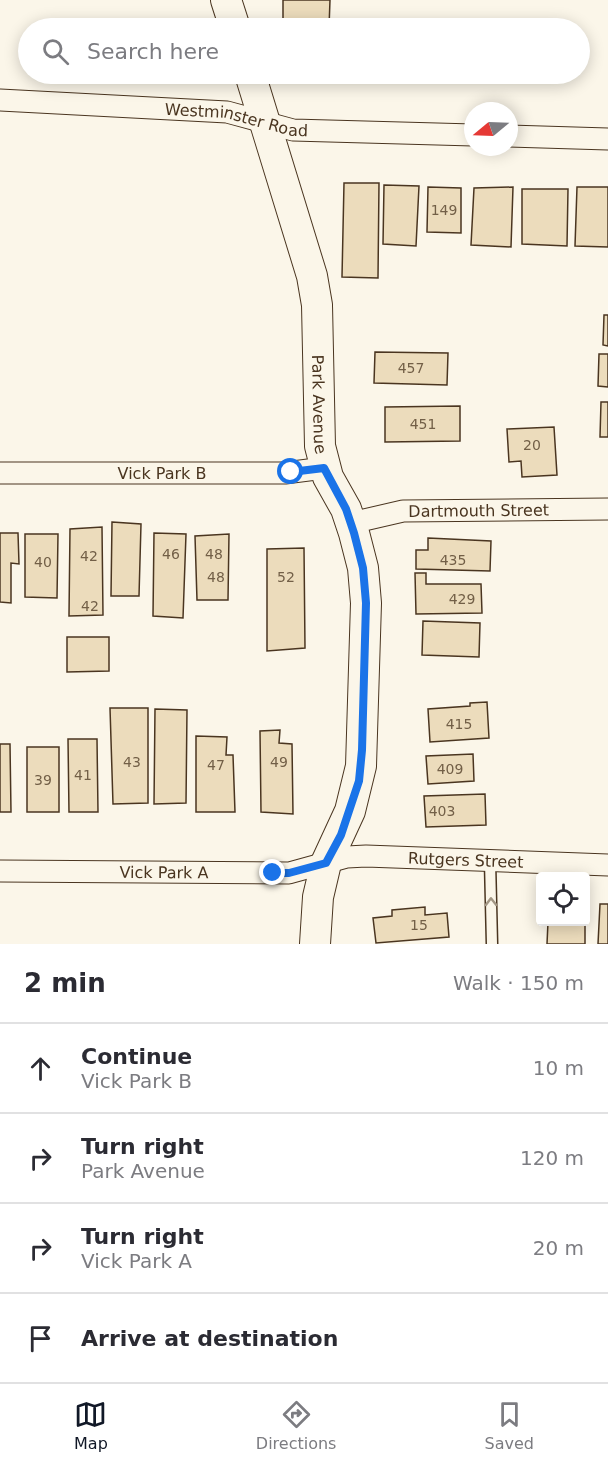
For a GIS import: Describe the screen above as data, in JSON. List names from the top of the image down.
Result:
{
  "streets": {
    "street": [
      "Westminster Road",
      "Park Avenue",
      "Vick Park B",
      "Dartmouth Street",
      "Rutgers Street",
      "Vick Park A"
    ]
  },
  "crossings": [
    ["Westminster Road", "Park Avenue"],
    ["Park Avenue", "Vick Park B"],
    ["Park Avenue", "Dartmouth Street"],
    ["Park Avenue", "Rutgers Street"],
    ["Park Avenue", "Vick Park A"],
    ["Rutgers Street", "Vick Park A"]
  ],
  "house_numbers": [
    "149",
    "457",
    "451",
    "20",
    "46",
    "48",
    "42",
    "435",
    "40",
    "48",
    "52",
    "429",
    "42",
    "415",
    "43",
    "49",
    "47",
    "409",
    "41",
    "39",
    "403",
    "15"
  ],
  "north": "left",
  "page": {
    "search": "Search here",
    "heading": ["2 min", "Walk · 150 m"],
    "list": [
      ["Continue", "Vick Park B", "10 m"],
      ["Turn right", "Park Avenue", "120 m"],
      ["Turn right", "Vick Park A", "20 m"],
      "Arrive at destination"
    ],
    "nav": ["Map", "Directions", "Saved"]
  }
}
